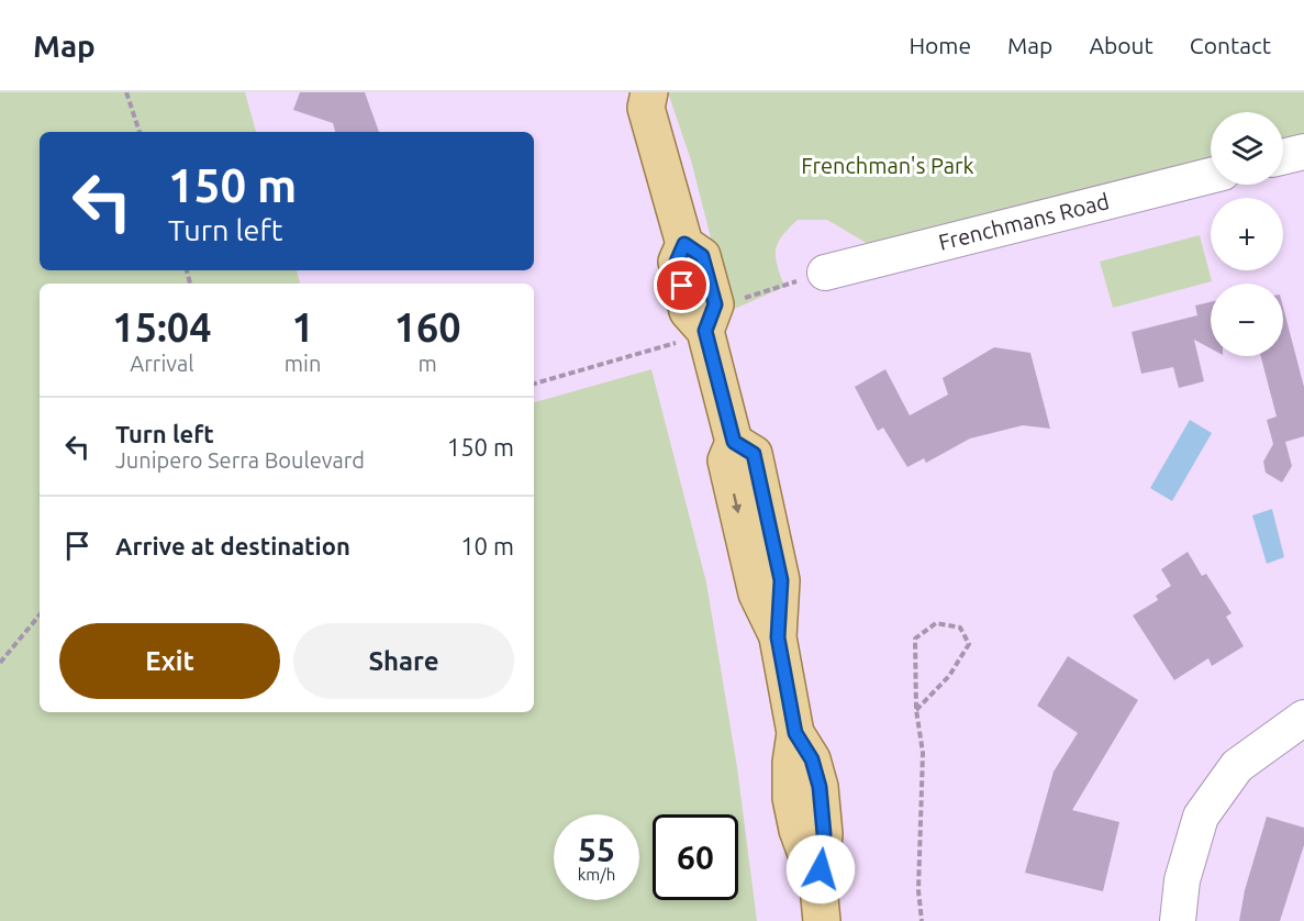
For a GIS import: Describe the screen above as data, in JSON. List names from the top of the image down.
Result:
{
  "streets": {
    "street": ["Frenchmans Road"]
  },
  "parks": ["Frenchman's Park"],
  "page": {
    "header": "Map",
    "nav": [
      "Home",
      "Map",
      "About",
      "Contact"
    ],
    "map_buttons": ["+", "−"],
    "turn": ["150 m", "Turn left"],
    "eta": [
      "15:04",
      "Arrival",
      "1",
      "min",
      "160",
      "m"
    ],
    "list": [
      {
        "name": "Turn left",
        "note": "Junipero Serra Boulevard",
        "value": "150 m"
      },
      {
        "name": "Arrive at destination",
        "value": "10 m"
      }
    ],
    "buttons": ["Exit", "Share"],
    "speed": "55 km/h",
    "limit": "60"
  }
}
